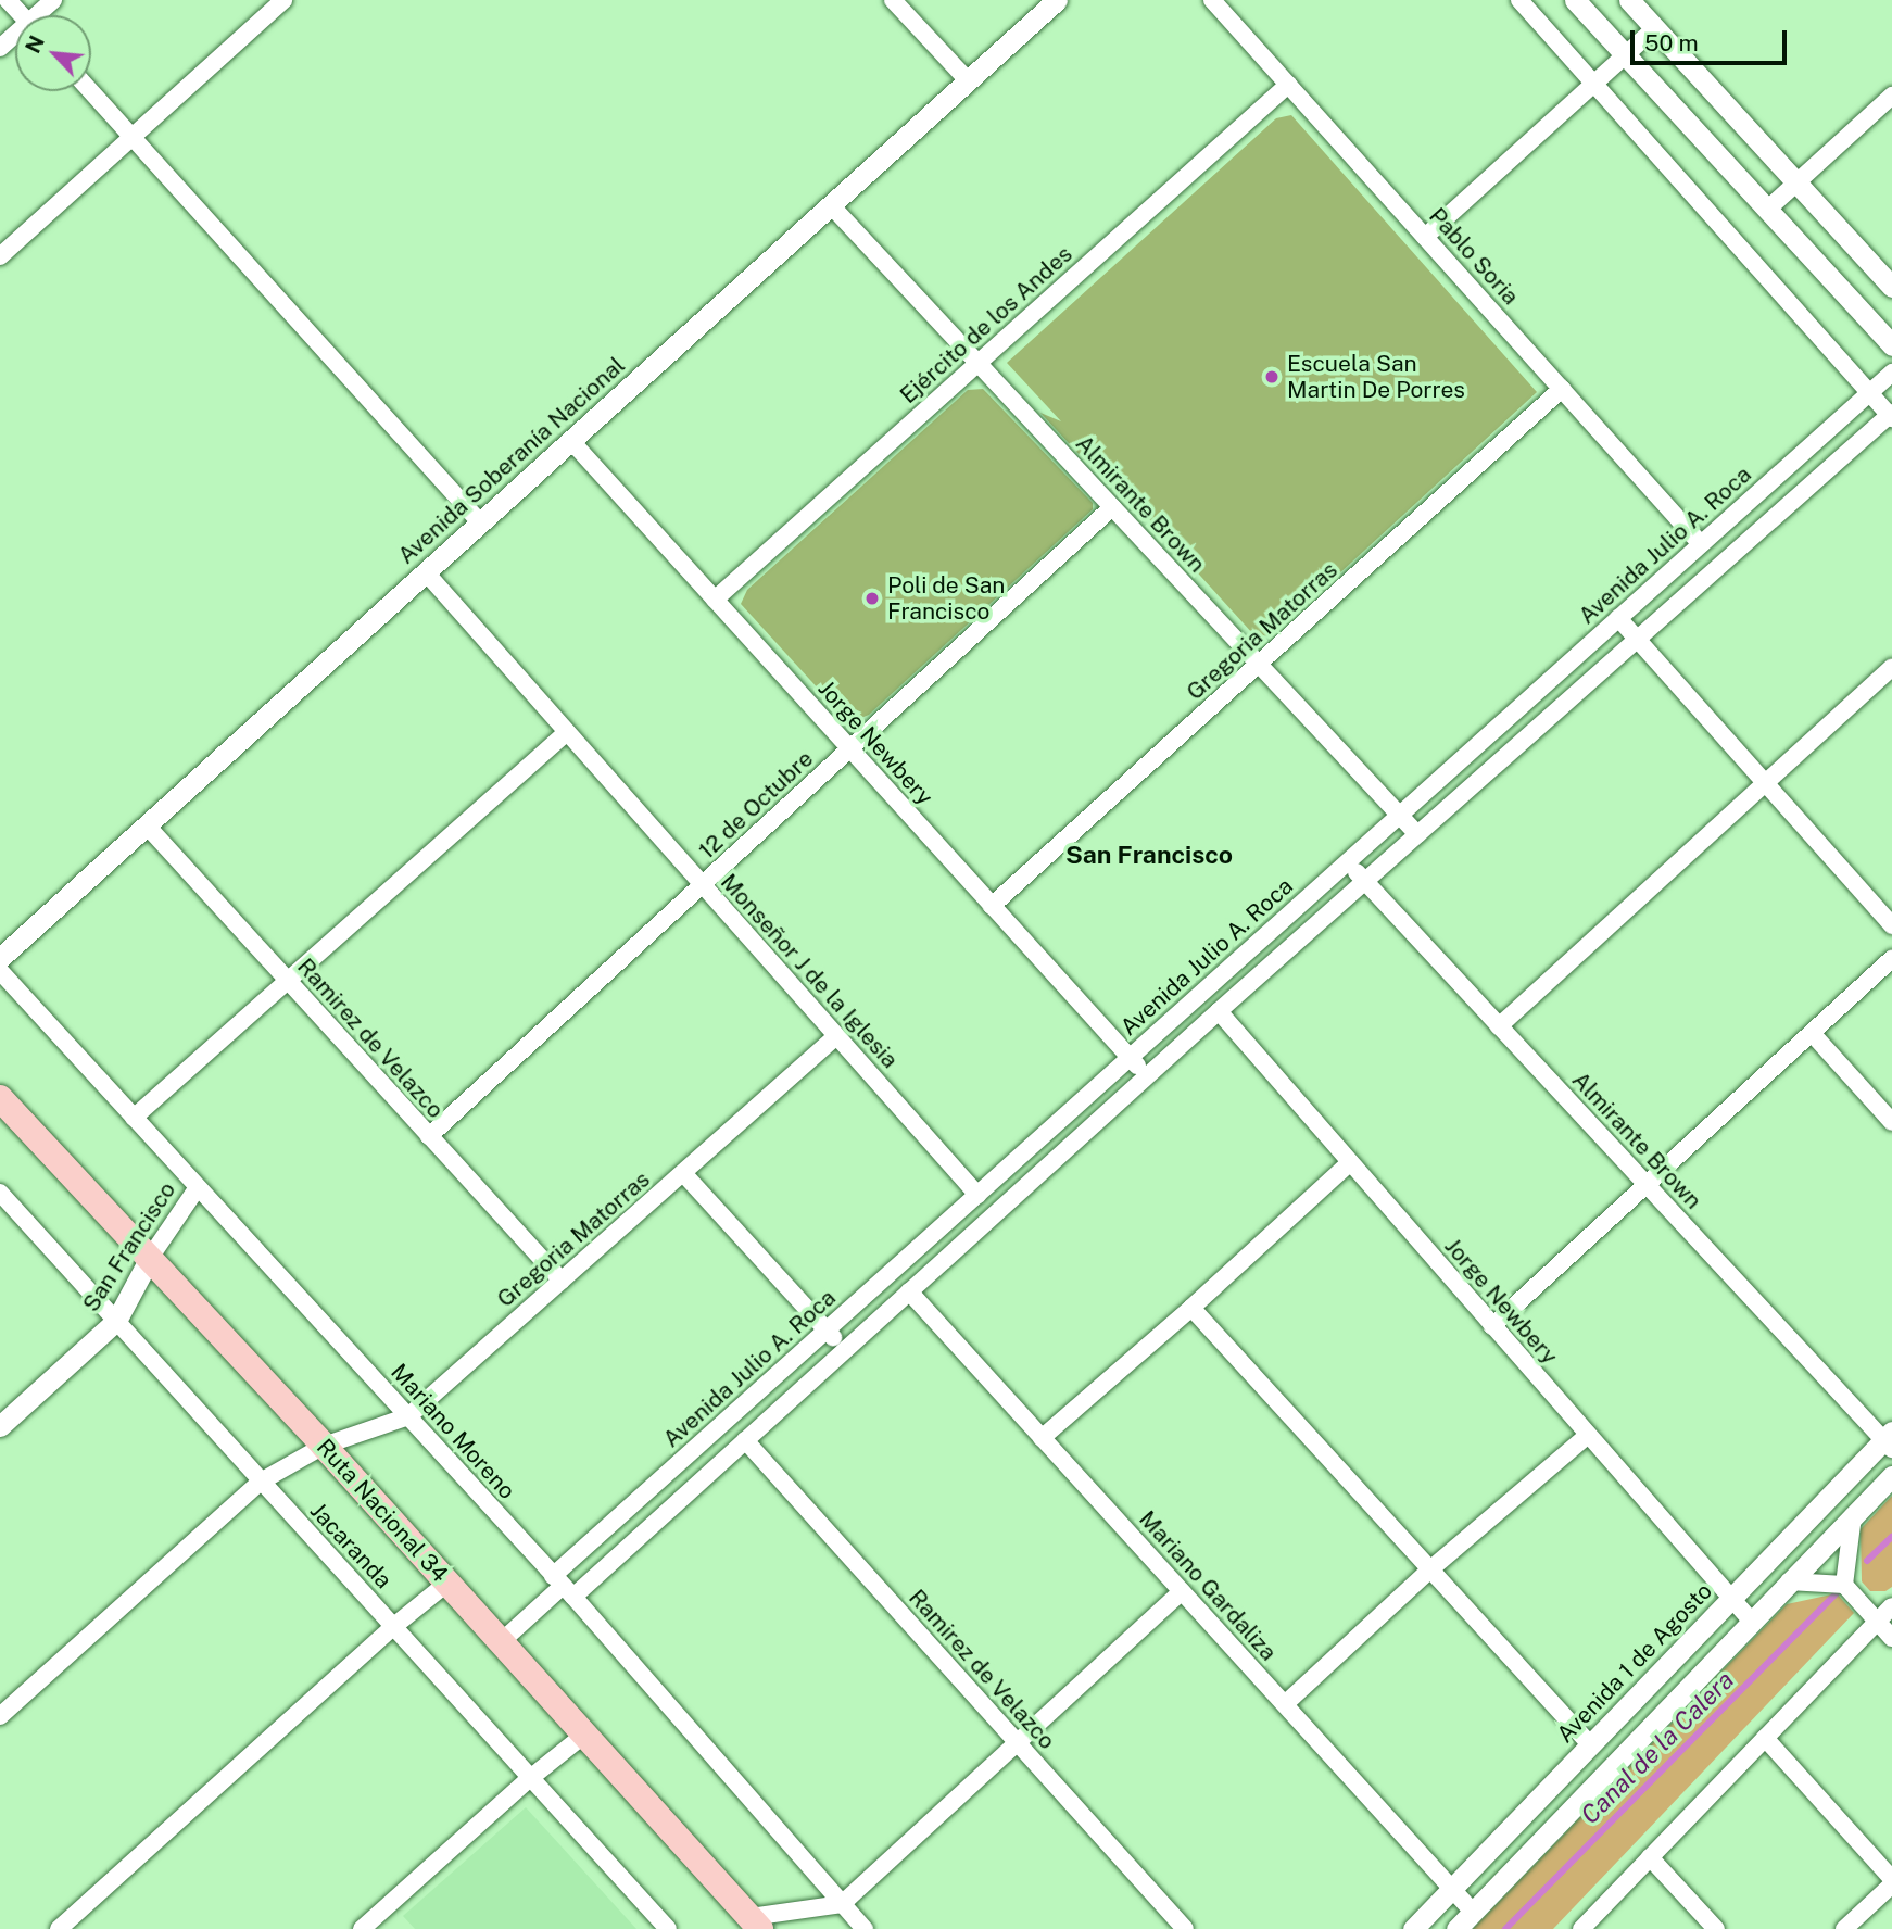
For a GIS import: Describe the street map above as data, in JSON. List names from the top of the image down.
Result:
{
  "streets": {
    "highway": ["Ruta Nacional 34"],
    "street": [
      "Pablo Soria",
      "Ejército de los Andes",
      "Avenida Soberanía Nacional",
      "Almirante Brown",
      "Avenida Julio A. Roca",
      "Gregoria Matorras",
      "Jorge Newbery",
      "12 de Octubre",
      "Monseñor J de la Iglesia",
      "Ramirez de Velazco",
      "San Francisco",
      "Mariano Moreno",
      "Jacaranda",
      "Mariano Gardaliza",
      "Avenida 1 de Agosto"
    ]
  },
  "crossings": [
    ["Pablo Soria", "Ejército de los Andes"],
    ["Pablo Soria", "Avenida Julio A. Roca"],
    ["Pablo Soria", "Gregoria Matorras"],
    ["Ejército de los Andes", "Almirante Brown"],
    ["Ejército de los Andes", "Jorge Newbery"],
    ["Avenida Soberanía Nacional", "Almirante Brown"],
    ["Avenida Soberanía Nacional", "Jorge Newbery"],
    ["Avenida Soberanía Nacional", "Monseñor J de la Iglesia"],
    ["Avenida Soberanía Nacional", "Ramirez de Velazco"],
    ["Almirante Brown", "Avenida Julio A. Roca"],
    ["Almirante Brown", "Gregoria Matorras"],
    ["Almirante Brown", "12 de Octubre"],
    ["Almirante Brown", "Avenida 1 de Agosto"],
    ["Avenida Julio A. Roca", "Jorge Newbery"],
    ["Avenida Julio A. Roca", "Monseñor J de la Iglesia"],
    ["Avenida Julio A. Roca", "Mariano Moreno"],
    ["Gregoria Matorras", "Jorge Newbery"],
    ["Gregoria Matorras", "Monseñor J de la Iglesia"],
    ["Gregoria Matorras", "Ramirez de Velazco"],
    ["Gregoria Matorras", "Mariano Moreno"],
    ["Gregoria Matorras", "Ruta Nacional 34"],
    ["Gregoria Matorras", "Jacaranda"],
    ["Jorge Newbery", "12 de Octubre"],
    ["Jorge Newbery", "Avenida 1 de Agosto"],
    ["12 de Octubre", "Monseñor J de la Iglesia"],
    ["12 de Octubre", "Ramirez de Velazco"],
    ["San Francisco", "Mariano Moreno"],
    ["San Francisco", "Ruta Nacional 34"],
    ["San Francisco", "Jacaranda"],
    ["Mariano Gardaliza", "Avenida 1 de Agosto"]
  ],
  "districts": ["San Francisco"],
  "water": ["Canal de la Calera"],
  "places": ["Escuela San Martin De Porres", "Poli de San Francisco"],
  "scale_bar": "50 m",
  "north": "top left"
}
